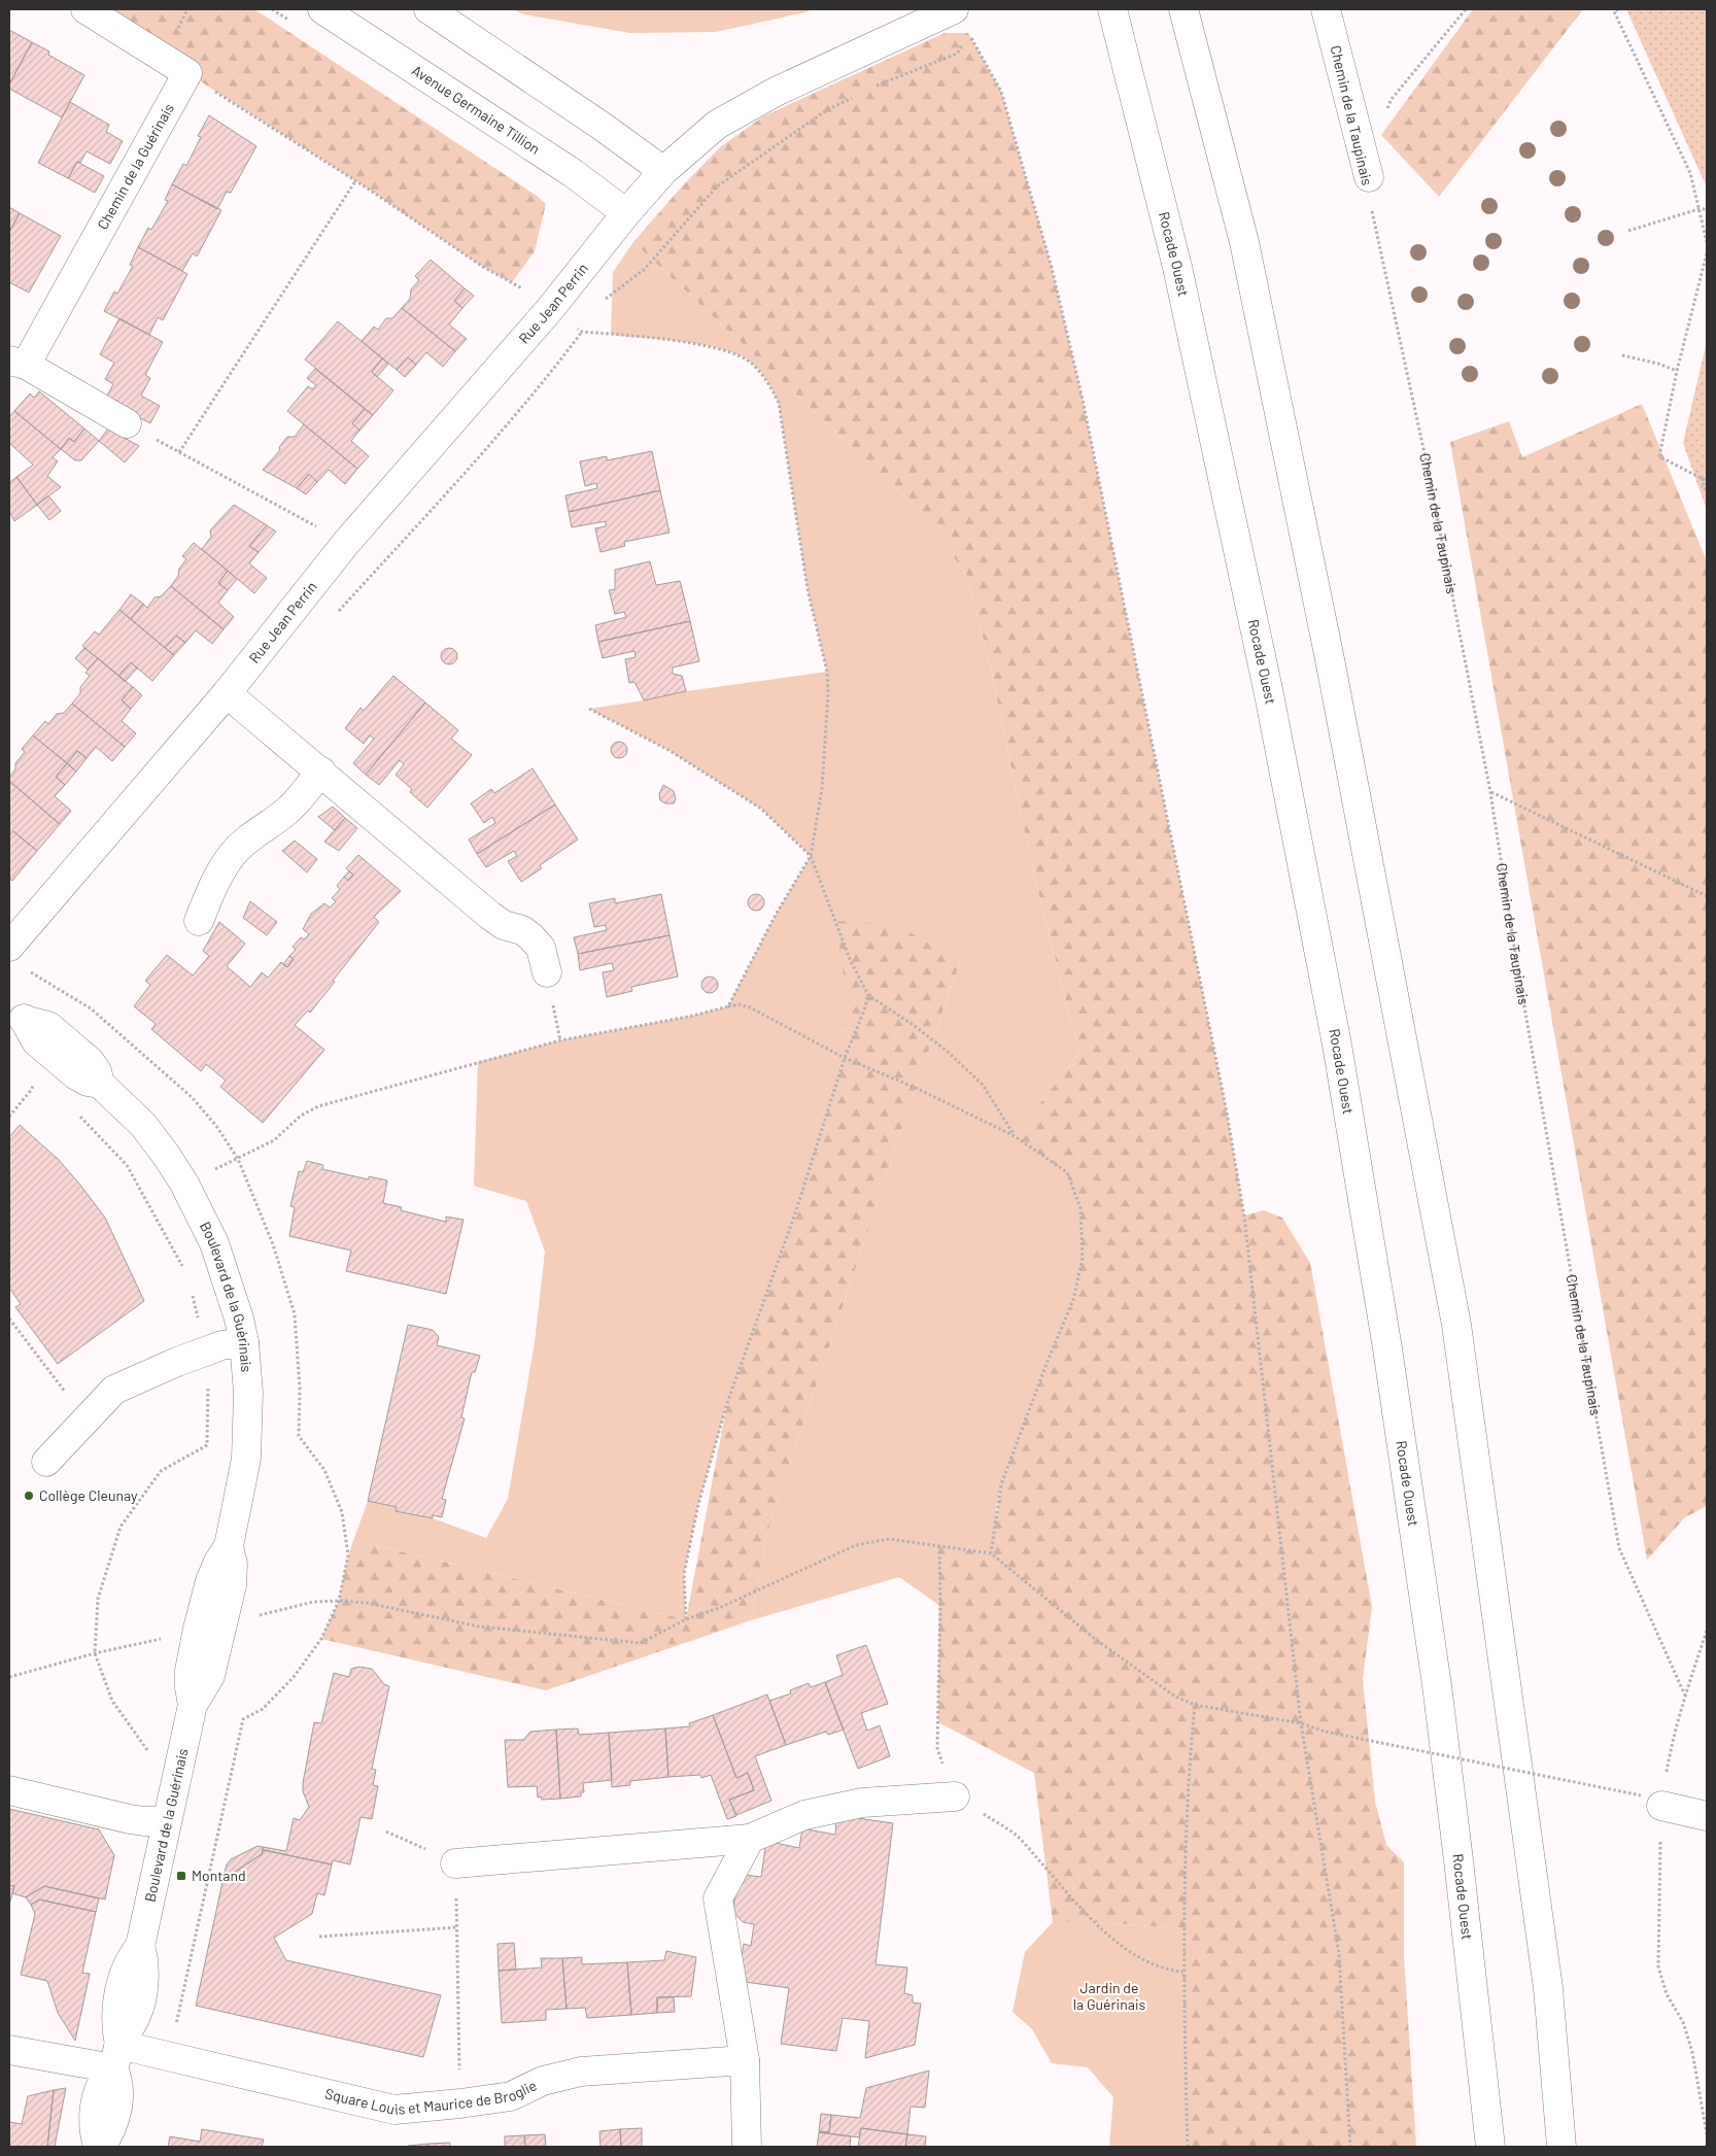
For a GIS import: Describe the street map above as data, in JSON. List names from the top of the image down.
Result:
{
  "streets": {
    "main road": [
      "Avenue Germaine Tillion",
      "Chemin de la Taupinais",
      "Chemin de la Guérinais",
      "Rocade Ouest",
      "Rue Jean Perrin",
      "Boulevard de la Guérinais",
      "Square Louis et Maurice de Broglie"
    ]
  },
  "crossings": [
    ["Avenue Germaine Tillion", "Rue Jean Perrin"],
    ["Boulevard de la Guérinais", "Square Louis et Maurice de Broglie"]
  ],
  "parks": ["Jardin de la Guérinais"],
  "places": {
    "other": ["Collège Cleunay"],
    "transit": ["Montand"]
  }
}
